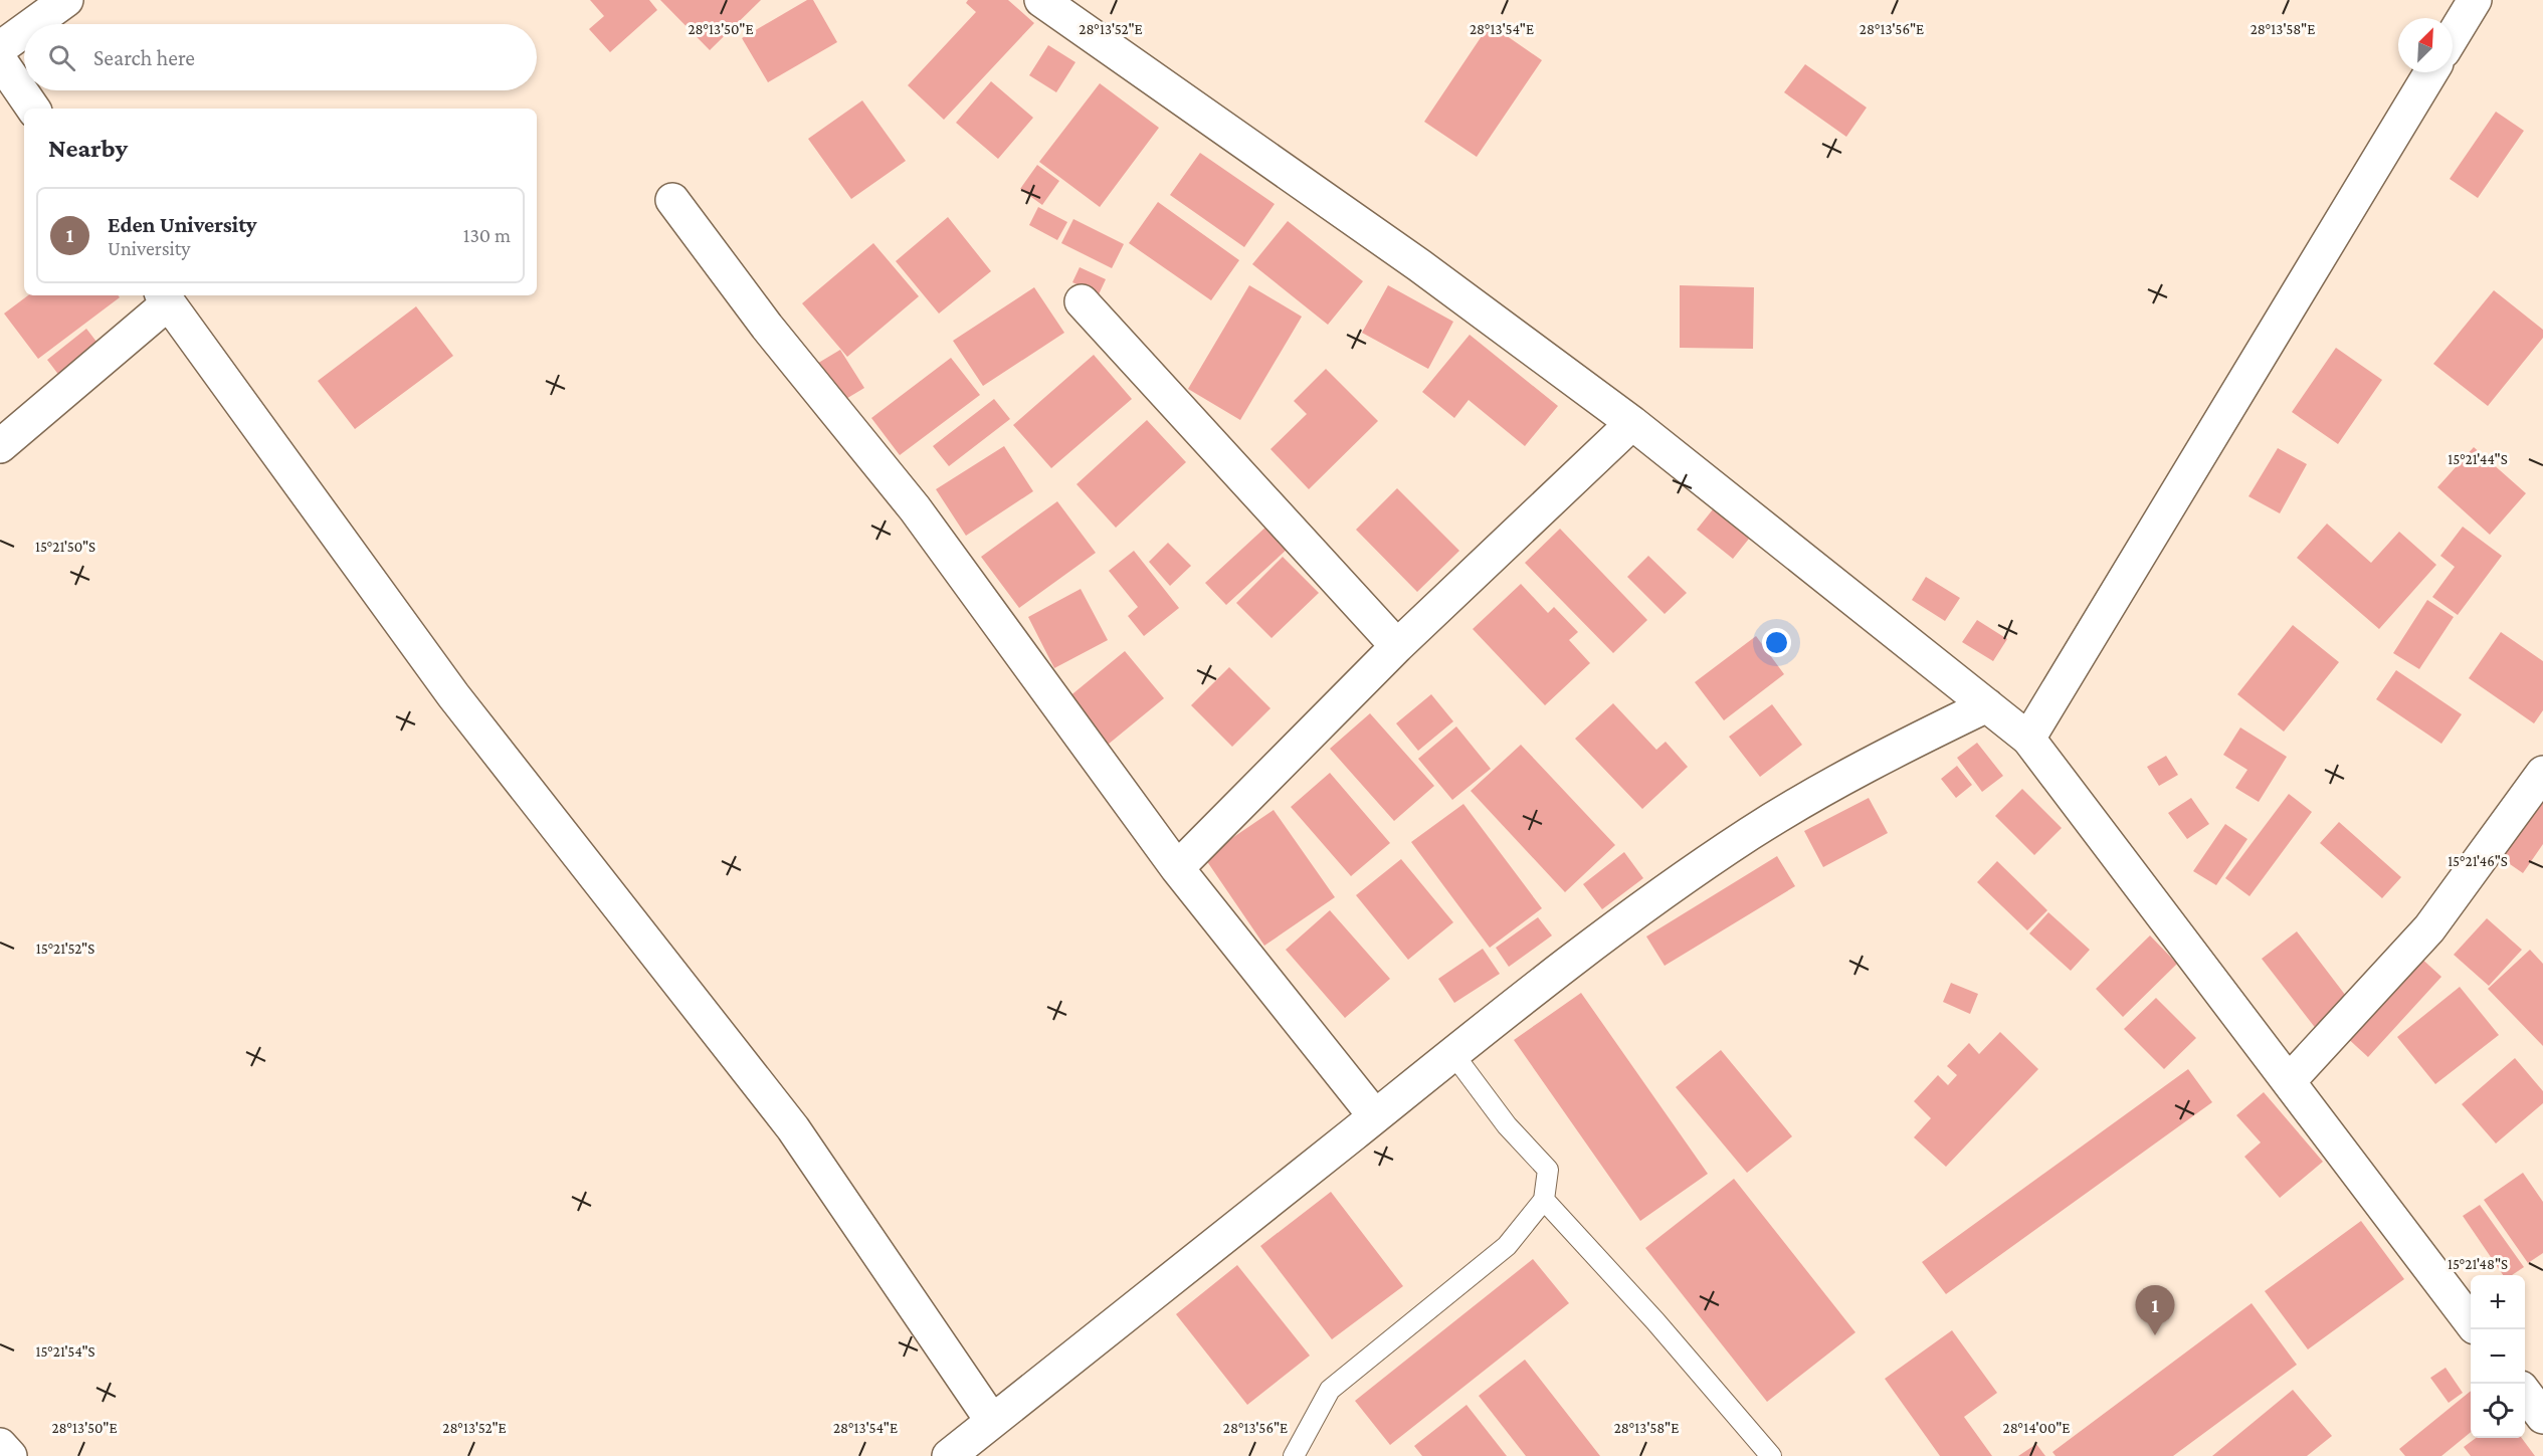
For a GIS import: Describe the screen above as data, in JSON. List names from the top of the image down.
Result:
{
  "north": "top right",
  "page": {
    "search": "Search here",
    "heading": "Nearby",
    "list": [
      {
        "mark": "1",
        "name": "Eden University",
        "note": "University",
        "value": "130 m"
      }
    ],
    "map_buttons": ["+", "−"],
    "pins": "1"
  },
  "coordinates": [
    "28°13'50\"E",
    "28°13'52\"E",
    "28°13'54\"E",
    "28°13'56\"E",
    "28°13'58\"E",
    "15°21'44\"S",
    "15°21'50\"S",
    "15°21'46\"S",
    "15°21'52\"S",
    "15°21'48\"S",
    "15°21'54\"S",
    "28°14'00\"E"
  ]
}
